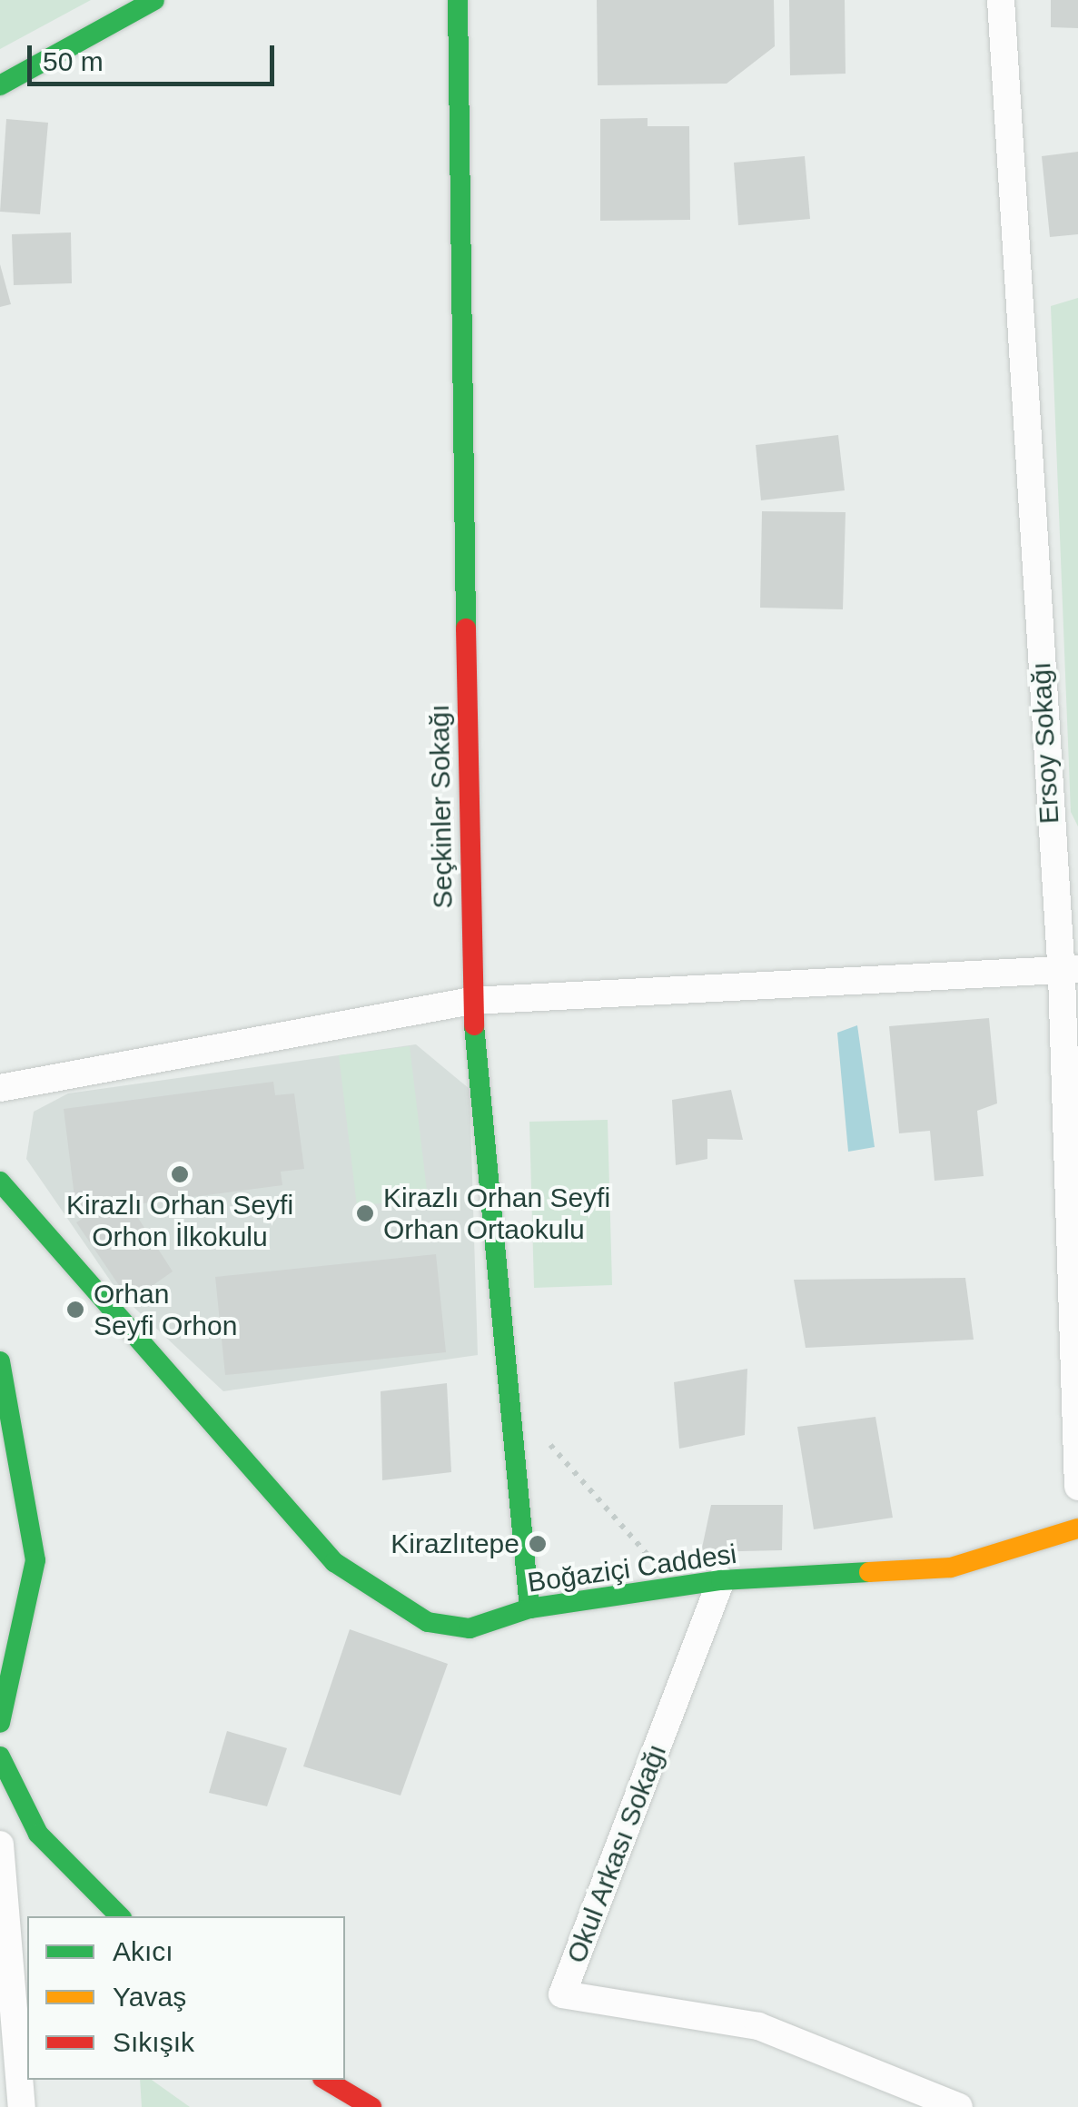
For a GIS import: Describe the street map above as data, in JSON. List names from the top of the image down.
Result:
{
  "streets": {
    "street": [
      "Ersoy Sokağı",
      "Seçkinler Sokağı",
      "Boğaziçi Caddesi",
      "Okul Arkası Sokağı"
    ]
  },
  "crossings": [
    ["Seçkinler Sokağı", "Boğaziçi Caddesi"],
    ["Boğaziçi Caddesi", "Okul Arkası Sokağı"]
  ],
  "places": [
    "Kirazlı Orhan Seyfi Orhon İlkokulu",
    "Kirazlı Orhan Seyfi Orhan Ortaokulu",
    "Orhan Seyfi Orhon",
    "Kirazlıtepe"
  ],
  "legend": ["Akıcı", "Yavaş", "Sıkışık"],
  "scale_bar": "50 m"
}
